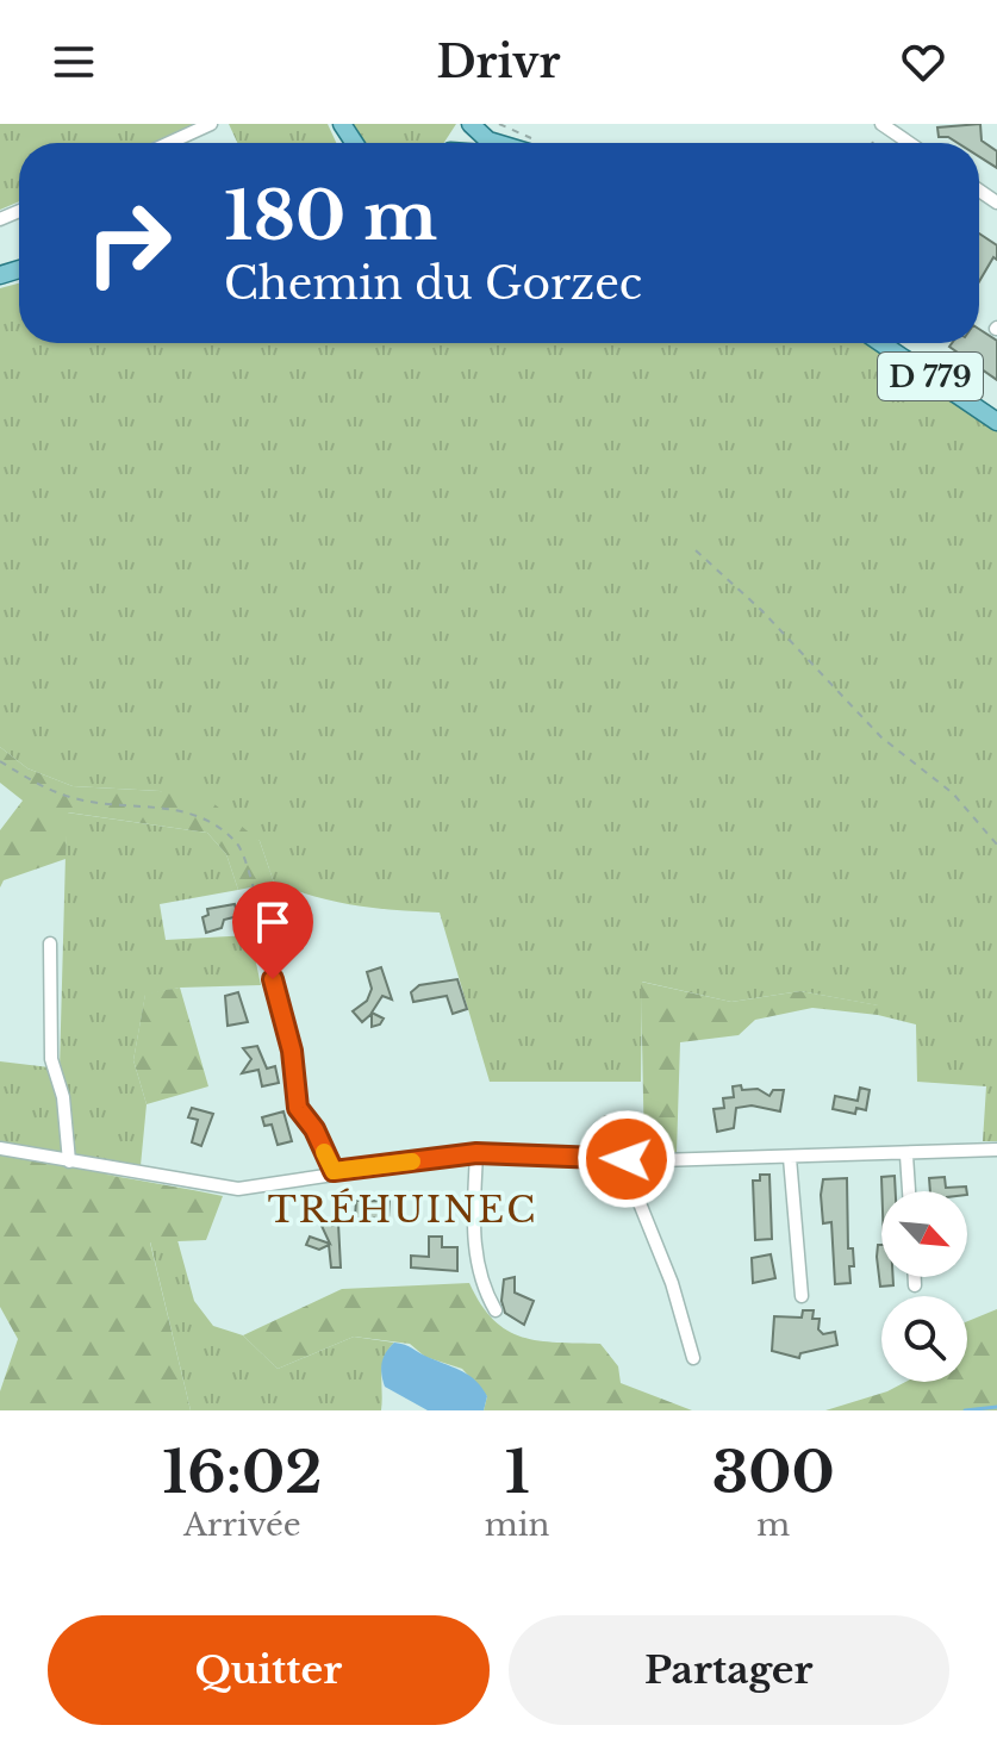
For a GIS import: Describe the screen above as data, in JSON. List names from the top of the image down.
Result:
{
  "streets": {
    "main road": ["D 779"]
  },
  "districts": ["TRÉHUINEC"],
  "north": "bottom right",
  "page": {
    "header": "Drivr",
    "turn": ["180 m", "Chemin du Gorzec"],
    "eta": [
      "16:02",
      "Arrivée",
      "1",
      "min",
      "300",
      "m"
    ],
    "buttons": ["Quitter", "Partager"]
  }
}
